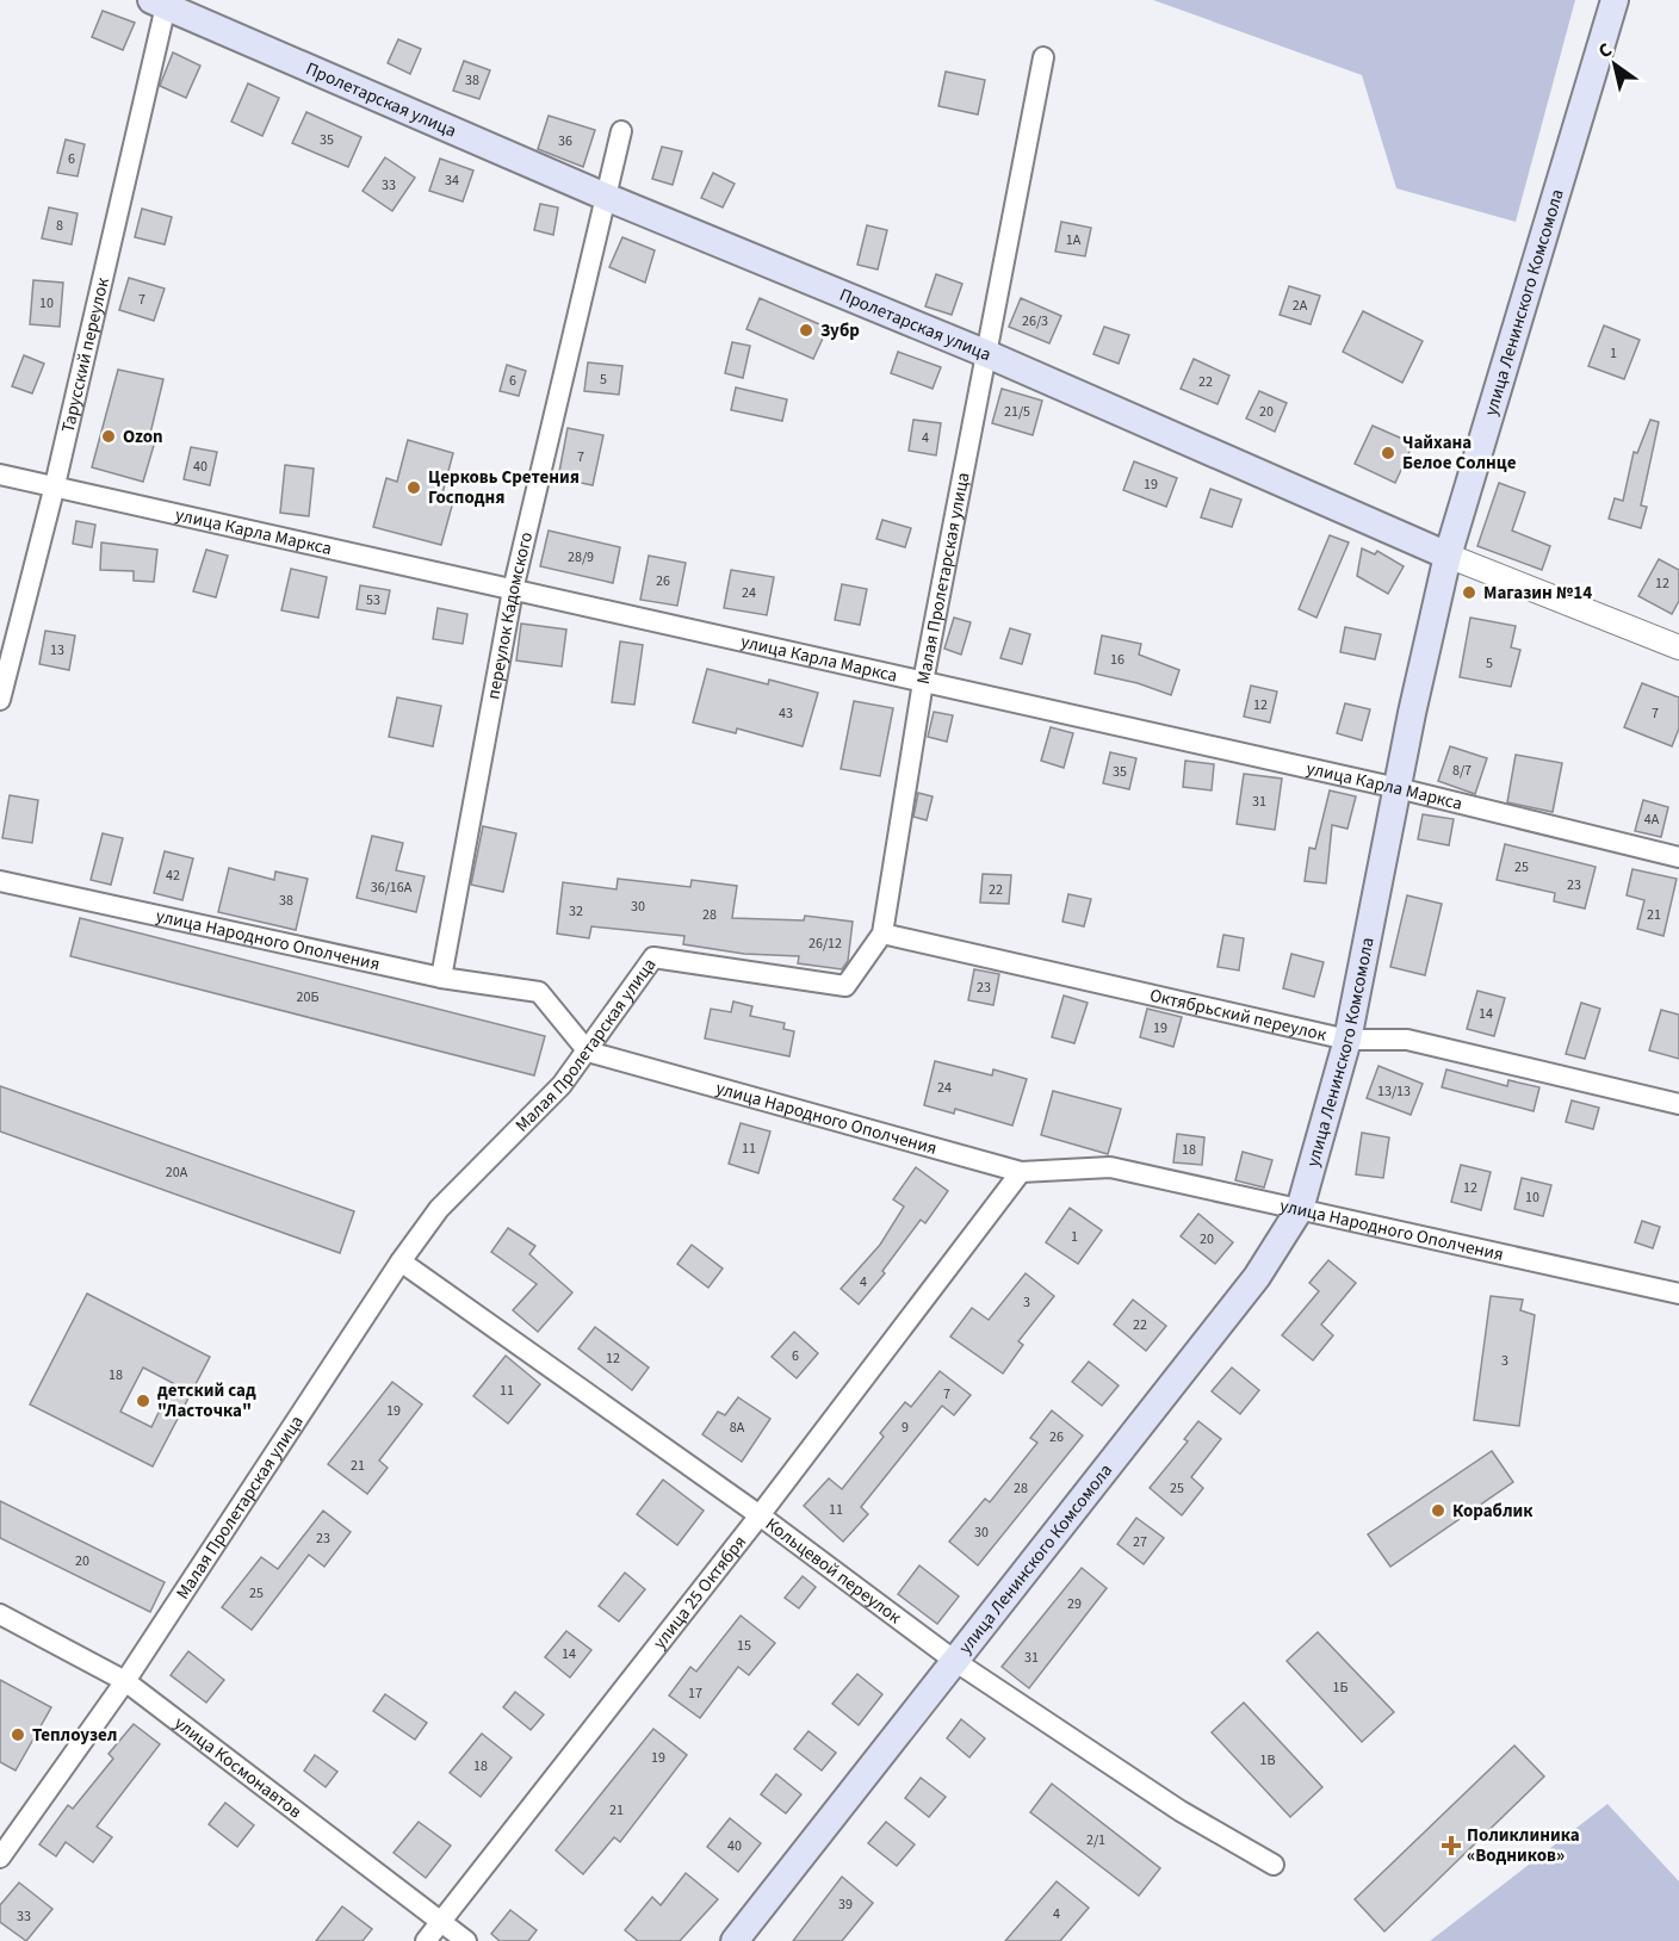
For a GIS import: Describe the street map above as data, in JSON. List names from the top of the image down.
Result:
{
  "streets": {
    "main road": ["Пролетарская улица", "улица Ленинского Комсомола"],
    "street": [
      "Тарусский переулок",
      "улица Карла Маркса",
      "Малая Пролетарская улица",
      "переулок Кадомского",
      "улица Народного Ополчения",
      "Октябрьский переулок",
      "Кольцевой переулок",
      "улица 25 Октября",
      "улица Космонавтов"
    ]
  },
  "crossings": [
    ["Пролетарская улица", "улица Ленинского Комсомола"],
    ["Пролетарская улица", "Тарусский переулок"],
    ["Пролетарская улица", "Малая Пролетарская улица"],
    ["Пролетарская улица", "переулок Кадомского"],
    ["улица Ленинского Комсомола", "улица Карла Маркса"],
    ["улица Ленинского Комсомола", "улица Народного Ополчения"],
    ["улица Ленинского Комсомола", "Октябрьский переулок"],
    ["улица Ленинского Комсомола", "Кольцевой переулок"],
    ["Тарусский переулок", "улица Карла Маркса"],
    ["улица Карла Маркса", "Малая Пролетарская улица"],
    ["улица Карла Маркса", "переулок Кадомского"],
    ["Малая Пролетарская улица", "улица Народного Ополчения"],
    ["Малая Пролетарская улица", "Октябрьский переулок"],
    ["Малая Пролетарская улица", "Кольцевой переулок"],
    ["Малая Пролетарская улица", "улица Космонавтов"],
    ["переулок Кадомского", "улица Народного Ополчения"],
    ["улица Народного Ополчения", "улица 25 Октября"],
    ["Кольцевой переулок", "улица 25 Октября"],
    ["улица 25 Октября", "улица Космонавтов"]
  ],
  "places": {
    "other": [
      "Зубр",
      "Ozon",
      "Чайхана Белое Солнце",
      "Церковь Сретения Господня",
      "Магазин №14",
      "детский сад \"Ласточка\"",
      "Кораблик",
      "Теплоузел"
    ],
    "health": ["Поликлиника «Водников»"]
  },
  "house_numbers": [
    "38",
    "35",
    "36",
    "6",
    "34",
    "33",
    "8",
    "1А",
    "7",
    "10",
    "2А",
    "26/3",
    "1",
    "5",
    "6",
    "22",
    "21/5",
    "20",
    "4",
    "7",
    "40",
    "19",
    "28/9",
    "26",
    "12",
    "24",
    "53",
    "13",
    "16",
    "5",
    "12",
    "43",
    "7",
    "8/7",
    "35",
    "31",
    "4А",
    "25",
    "42",
    "23",
    "36/16А",
    "22",
    "38",
    "30",
    "32",
    "28",
    "21",
    "26/12",
    "23",
    "20Б",
    "14",
    "19",
    "24",
    "13/13",
    "11",
    "18",
    "20А",
    "12",
    "10",
    "1",
    "20",
    "4",
    "3",
    "22",
    "6",
    "12",
    "3",
    "18",
    "11",
    "7",
    "19",
    "8А",
    "9",
    "26",
    "21",
    "28",
    "25",
    "11",
    "30",
    "23",
    "27",
    "20",
    "25",
    "29",
    "15",
    "14",
    "31",
    "1Б",
    "17",
    "19",
    "1В",
    "18",
    "21",
    "2/1",
    "40",
    "39",
    "4",
    "33"
  ],
  "north": "top left"
}
